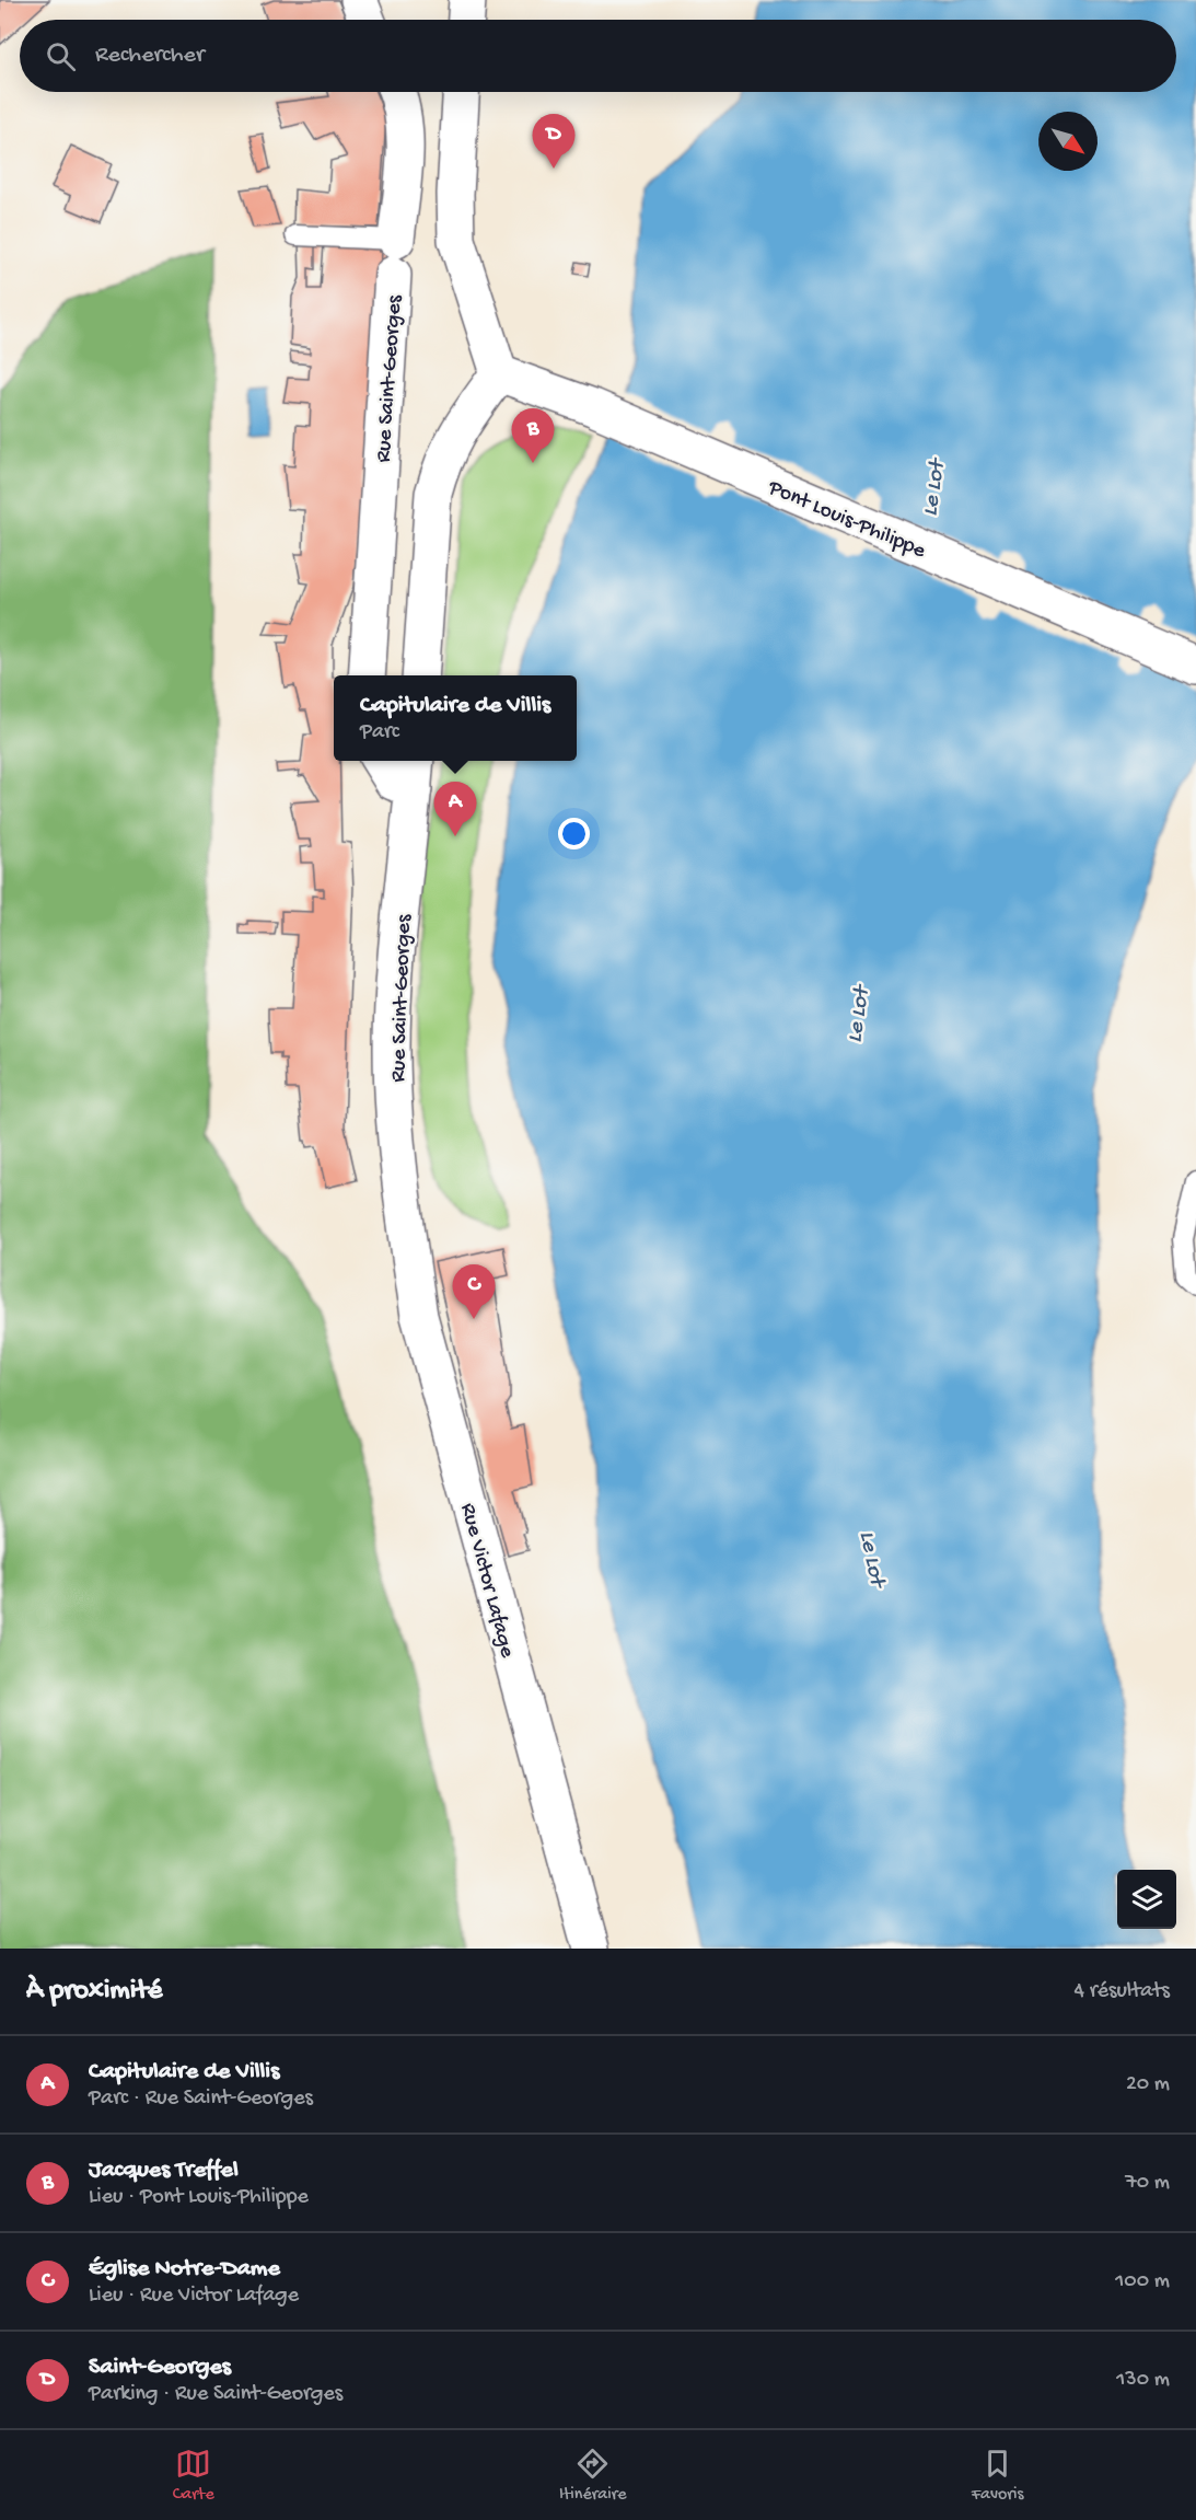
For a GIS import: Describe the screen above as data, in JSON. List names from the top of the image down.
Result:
{
  "streets": {
    "main road": ["Rue Saint-Georges", "Pont Louis-Philippe", "Rue Victor Lafage"]
  },
  "crossings": [
    ["Rue Saint-Georges", "Rue Victor Lafage"]
  ],
  "water": ["Le Lot"],
  "north": "bottom right",
  "page": {
    "search": "Rechercher",
    "pins": [
      "D",
      "B",
      "A",
      "C"
    ],
    "popup": ["Capitulaire de Villis", "Parc"],
    "heading": ["À proximité", "4 résultats"],
    "list": [
      {
        "mark": "A",
        "name": "Capitulaire de Villis",
        "note": "Parc · Rue Saint-Georges",
        "value": "20 m"
      },
      {
        "mark": "B",
        "name": "Jacques Treffel",
        "note": "Lieu · Pont Louis-Philippe",
        "value": "70 m"
      },
      {
        "mark": "C",
        "name": "Église Notre-Dame",
        "note": "Lieu · Rue Victor Lafage",
        "value": "100 m"
      },
      {
        "mark": "D",
        "name": "Saint-Georges",
        "note": "Parking · Rue Saint-Georges",
        "value": "130 m"
      }
    ],
    "nav": ["Carte", "Itinéraire", "Favoris"]
  }
}
